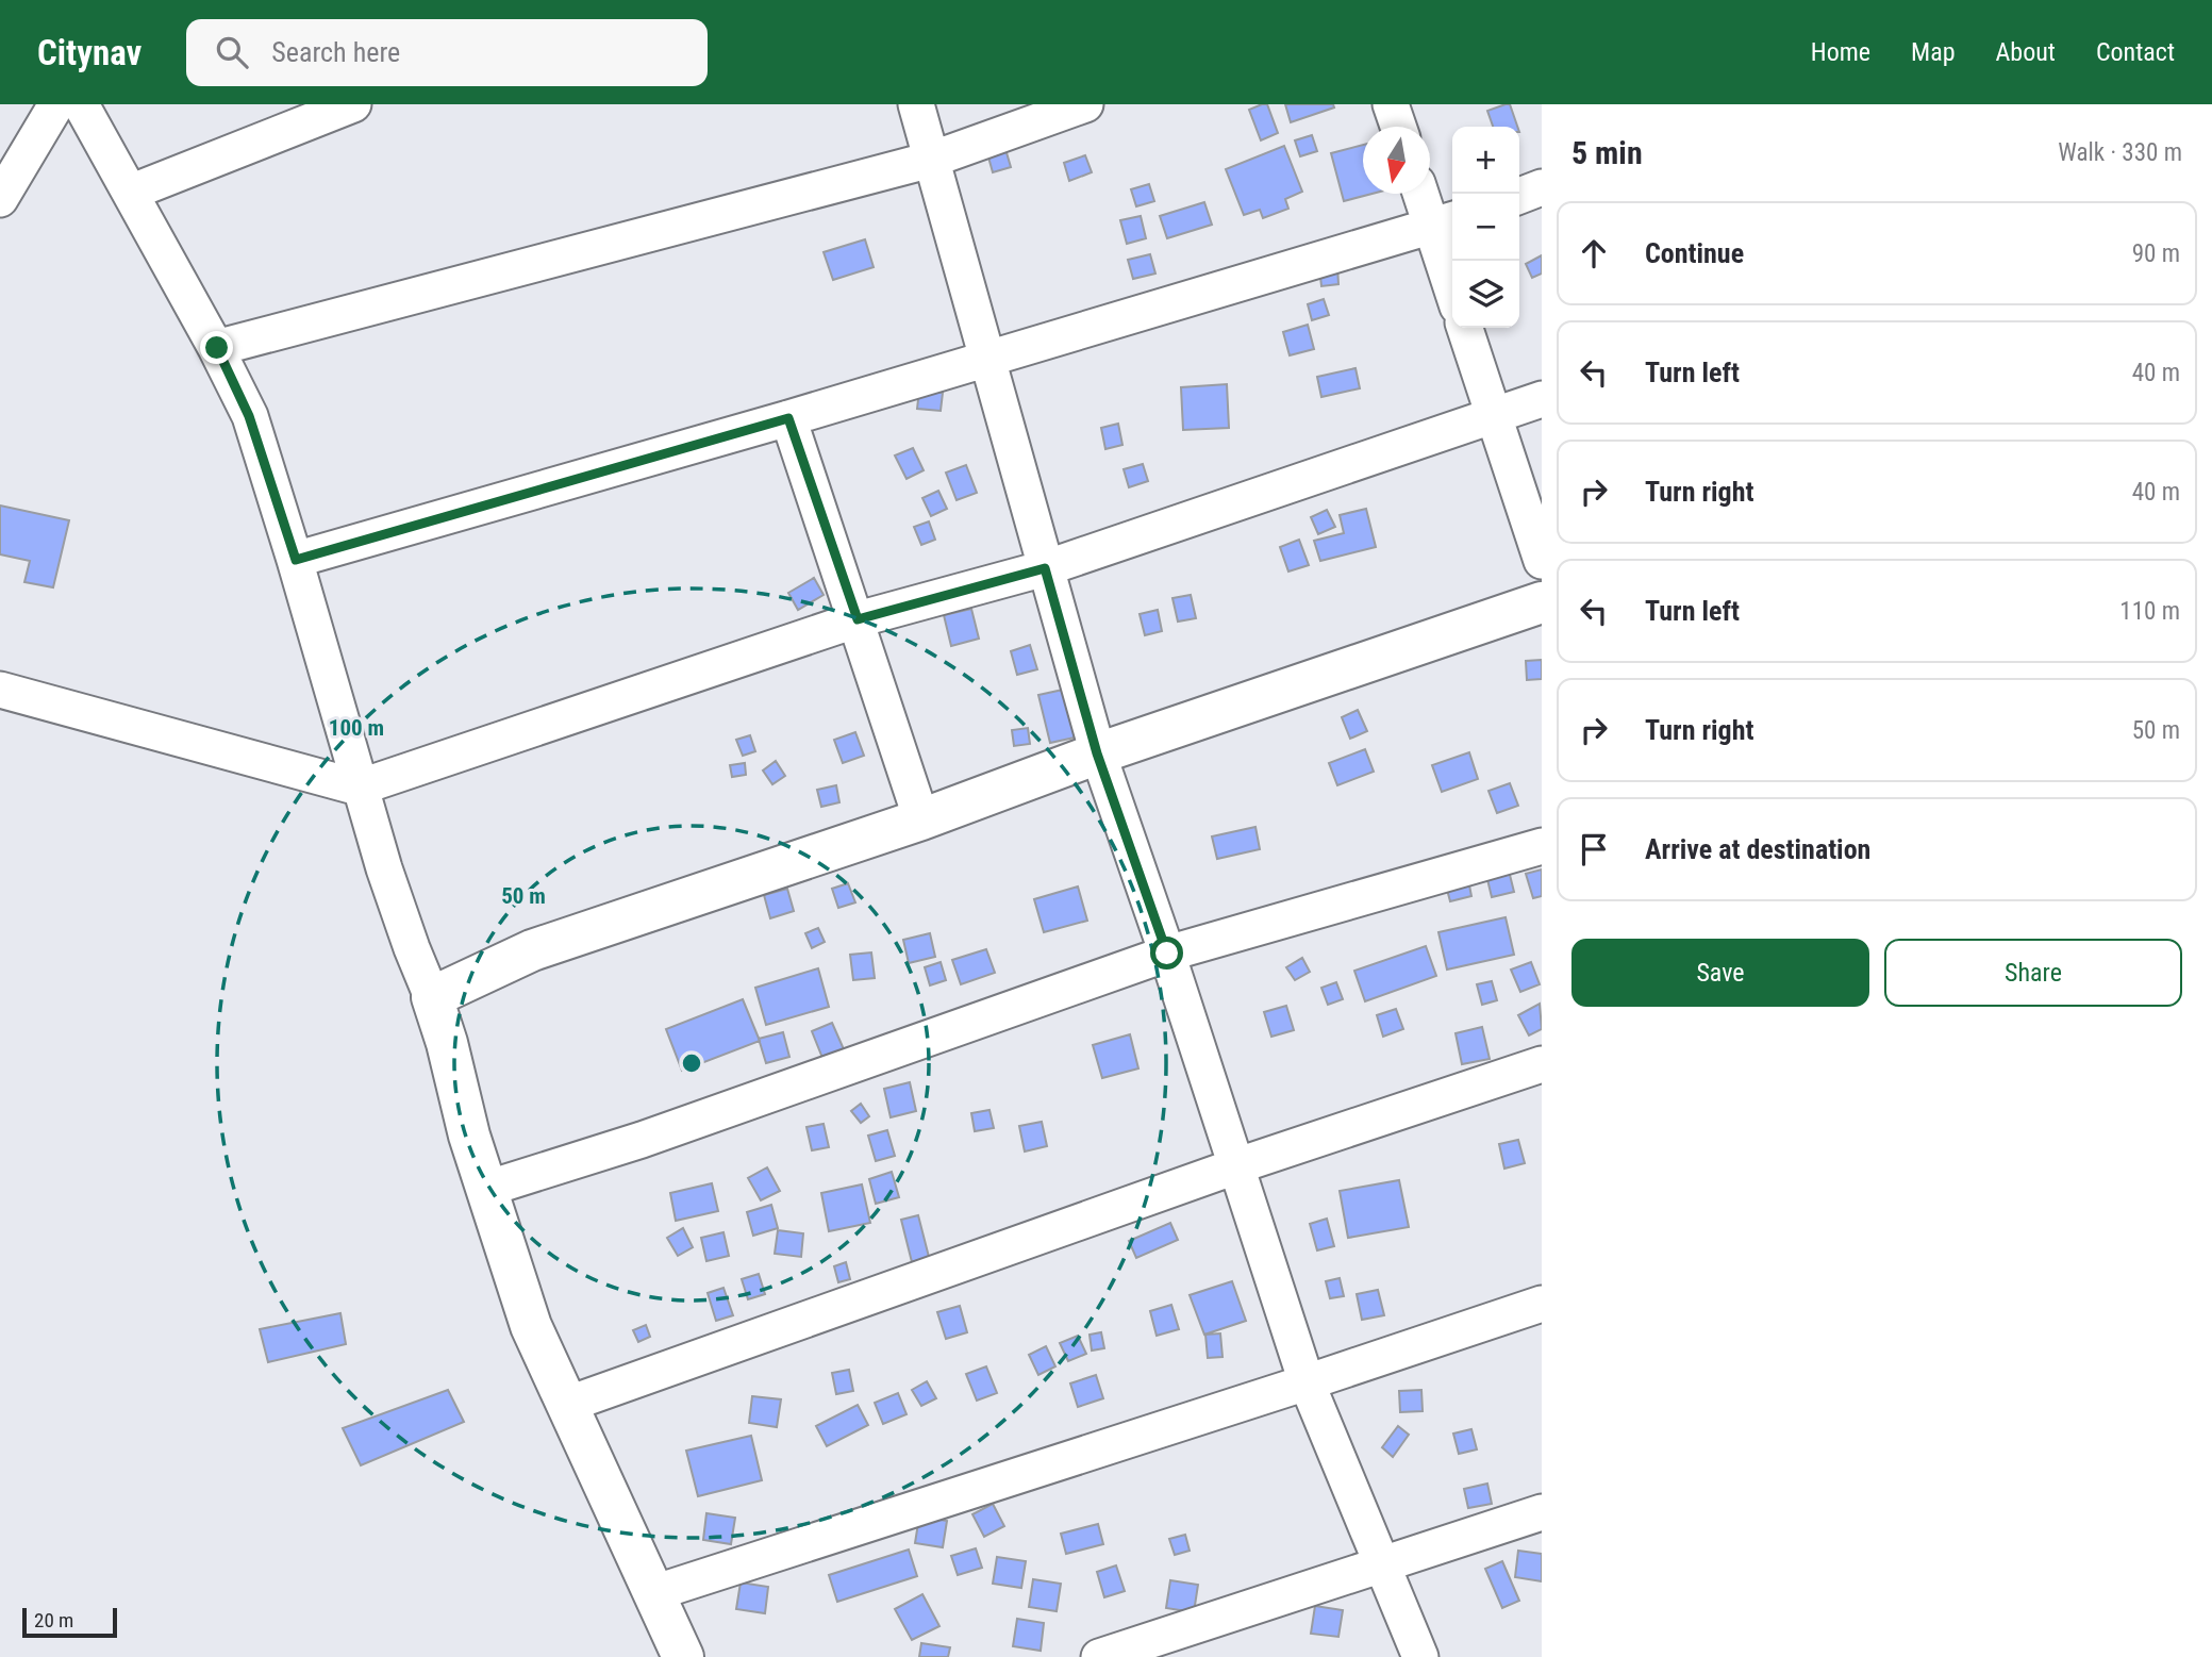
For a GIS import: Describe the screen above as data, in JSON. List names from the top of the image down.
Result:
{
  "scale_bar": "20 m",
  "north": "bottom",
  "page": {
    "header": "Citynav",
    "search": "Search here",
    "nav": [
      "Home",
      "Map",
      "About",
      "Contact"
    ],
    "heading": ["5 min", "Walk · 330 m"],
    "map_buttons": ["+", "−"],
    "list": [
      ["Continue", "90 m"],
      ["Turn left", "40 m"],
      ["Turn right", "40 m"],
      ["Turn left", "110 m"],
      ["Turn right", "50 m"],
      "Arrive at destination"
    ],
    "buttons": ["Save", "Share"],
    "scale": "20 m"
  },
  "rings": ["100 m", "50 m"]
}
